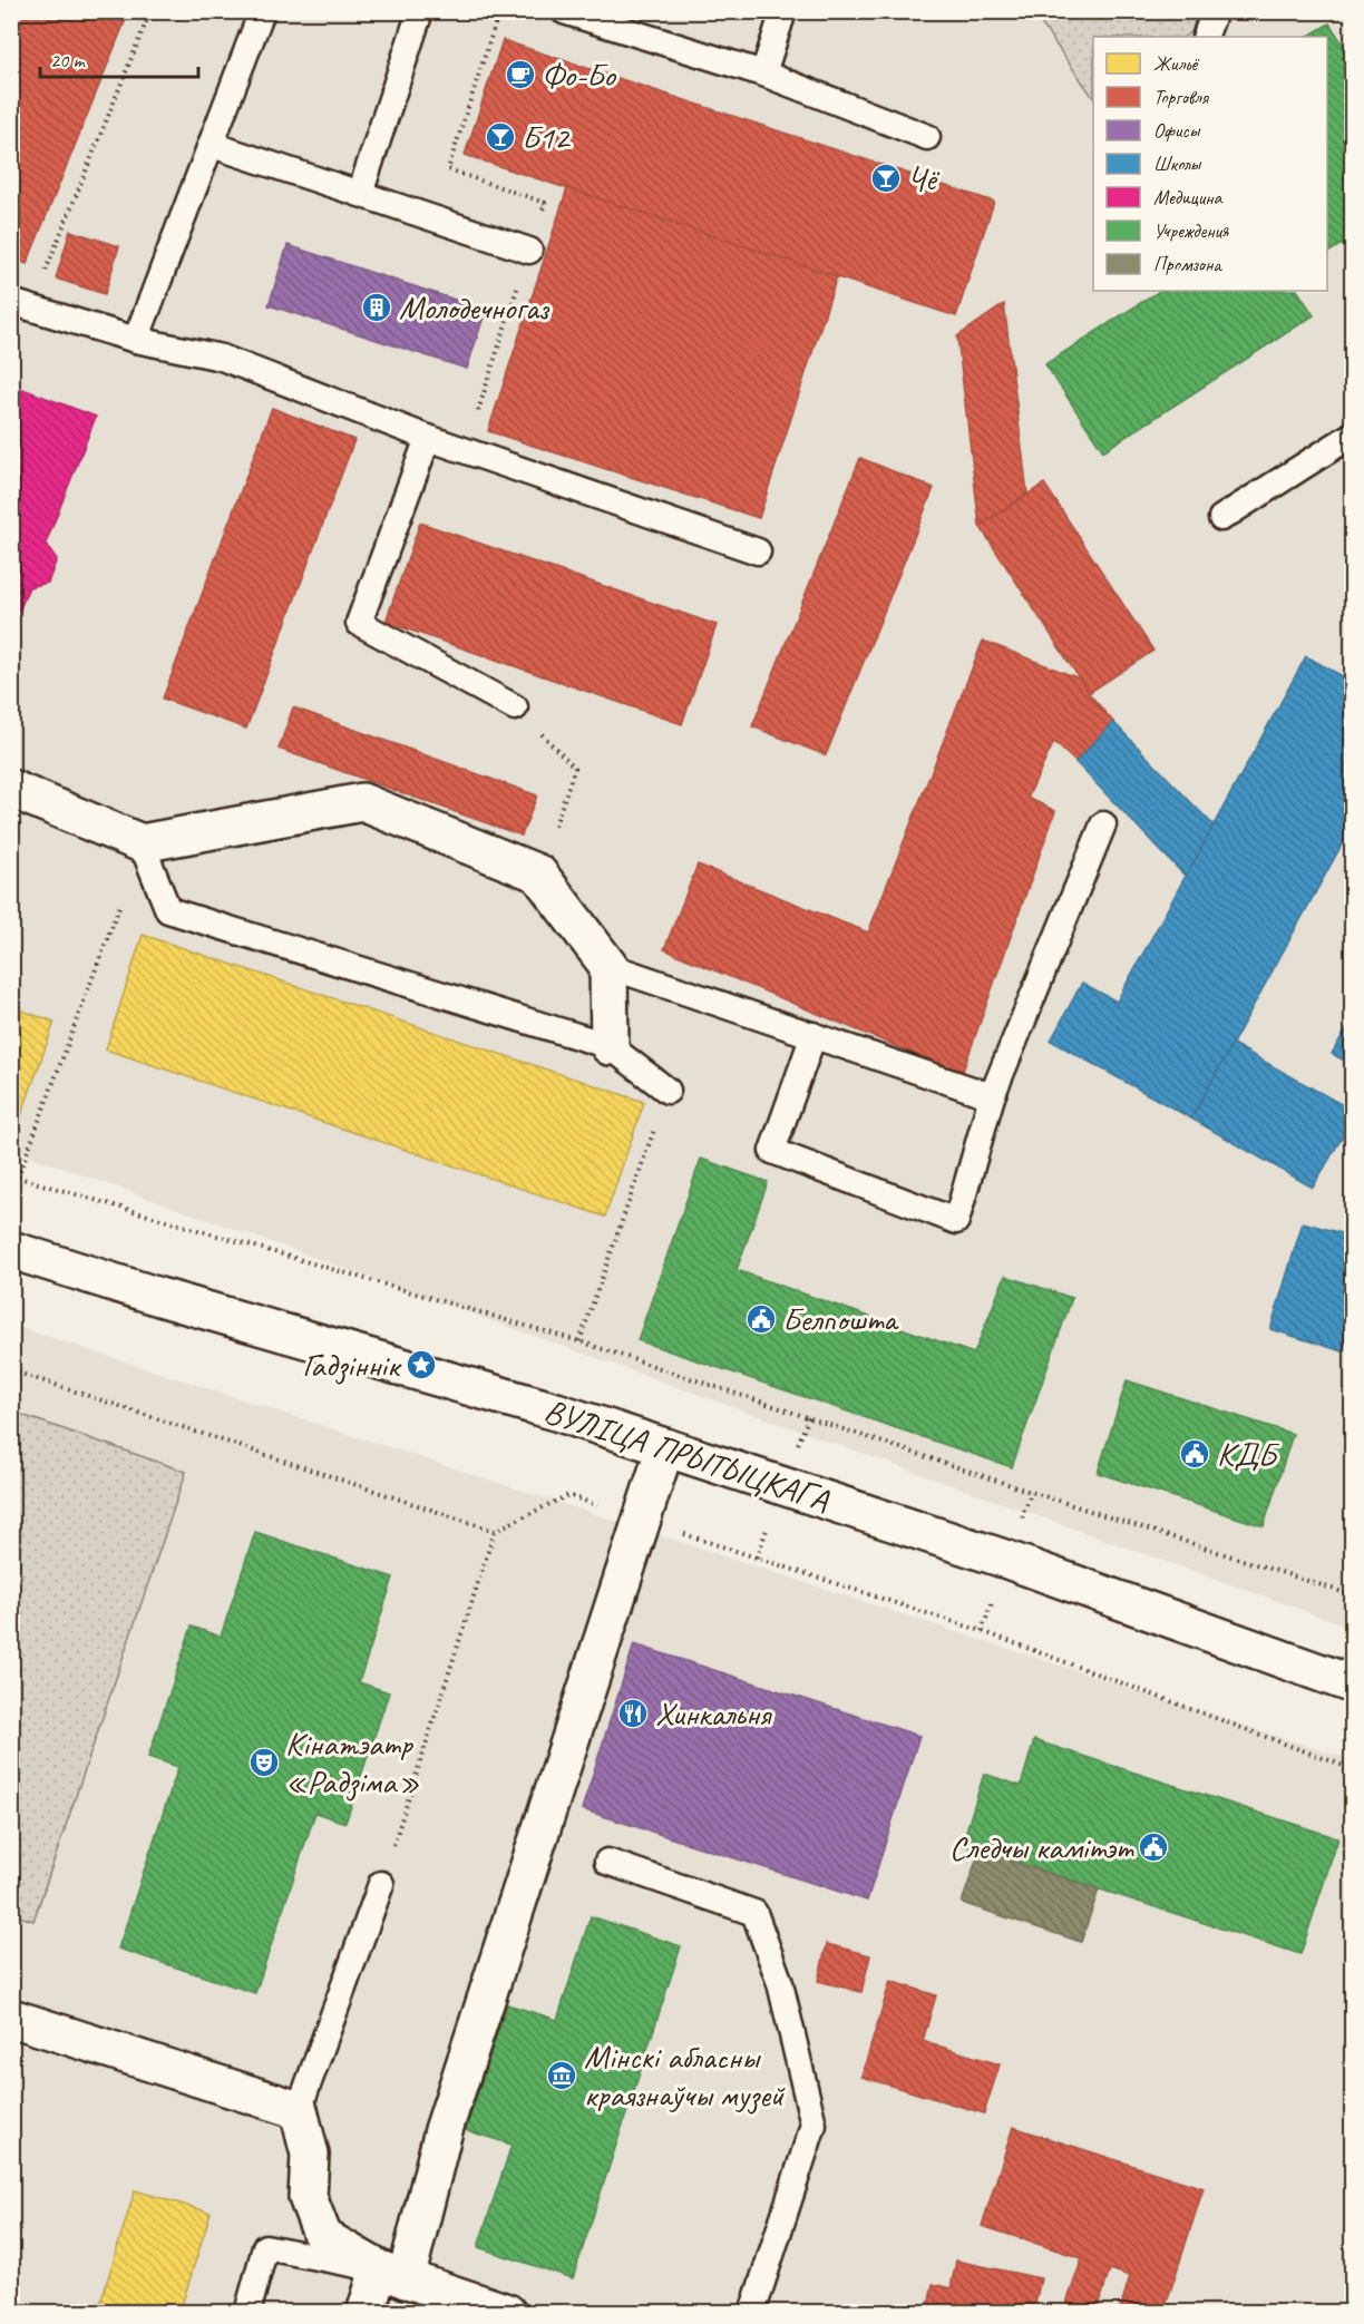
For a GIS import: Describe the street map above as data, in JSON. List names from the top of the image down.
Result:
{
  "streets": {
    "street": ["ВУЛІЦА ПРЫТЫЦКАГА"]
  },
  "places": {
    "cafe": ["Фо-Бо"],
    "bar": ["Б12", "Чё"],
    "building": ["Молодечногаз"],
    "public building": ["Белпошта", "КДБ", "Следчы камітэт"],
    "place": ["Гадзіннік"],
    "restaurant": ["Хинкальня"],
    "theatre": ["Кінатэатр «Радзіма»"],
    "museum": ["Мінскі абласны краязнаўчы музей"]
  },
  "legend": [
    "Жильё",
    "Торговля",
    "Офисы",
    "Школы",
    "Медицина",
    "Учреждения",
    "Промзона"
  ],
  "scale_bar": "20 m"
}
